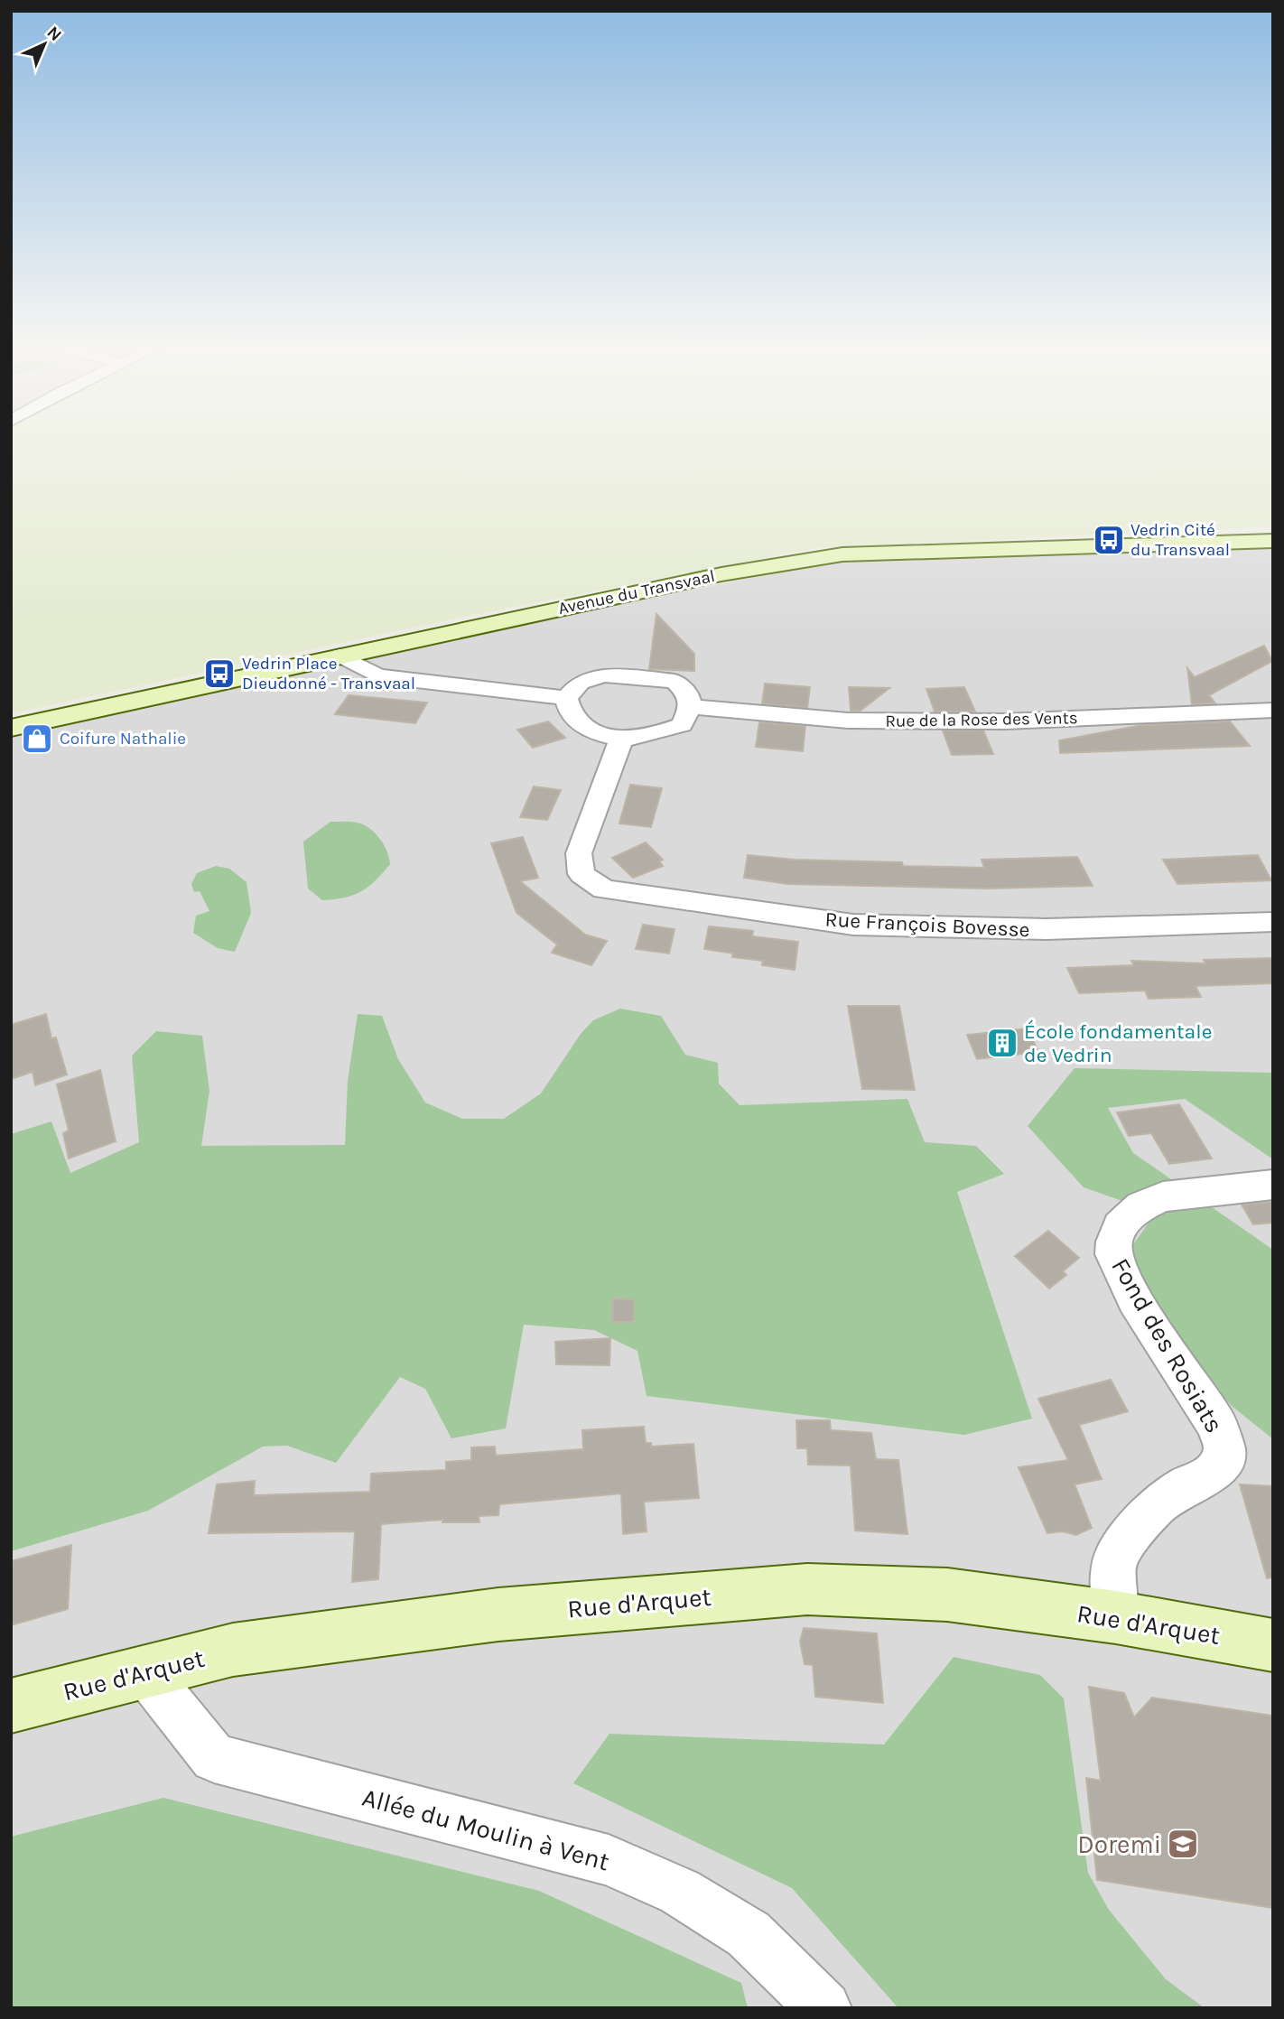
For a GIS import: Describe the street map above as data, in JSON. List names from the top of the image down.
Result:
{
  "streets": {
    "street": [
      "Avenue du Transvaal",
      "Rue de la Rose des Vents",
      "Rue François Bovesse",
      "Fond des Rosiats",
      "Rue d'Arquet",
      "Allée du Moulin à Vent"
    ]
  },
  "crossings": [
    ["Fond des Rosiats", "Rue d'Arquet"],
    ["Rue d'Arquet", "Allée du Moulin à Vent"]
  ],
  "places": {
    "bus stop": ["Vedrin Cité du Transvaal", "Vedrin Place Dieudonné - Transvaal"],
    "shop": ["Coifure Nathalie"],
    "building": ["École fondamentale de Vedrin"],
    "school or university": ["Doremi"]
  },
  "north": "top right"
}
